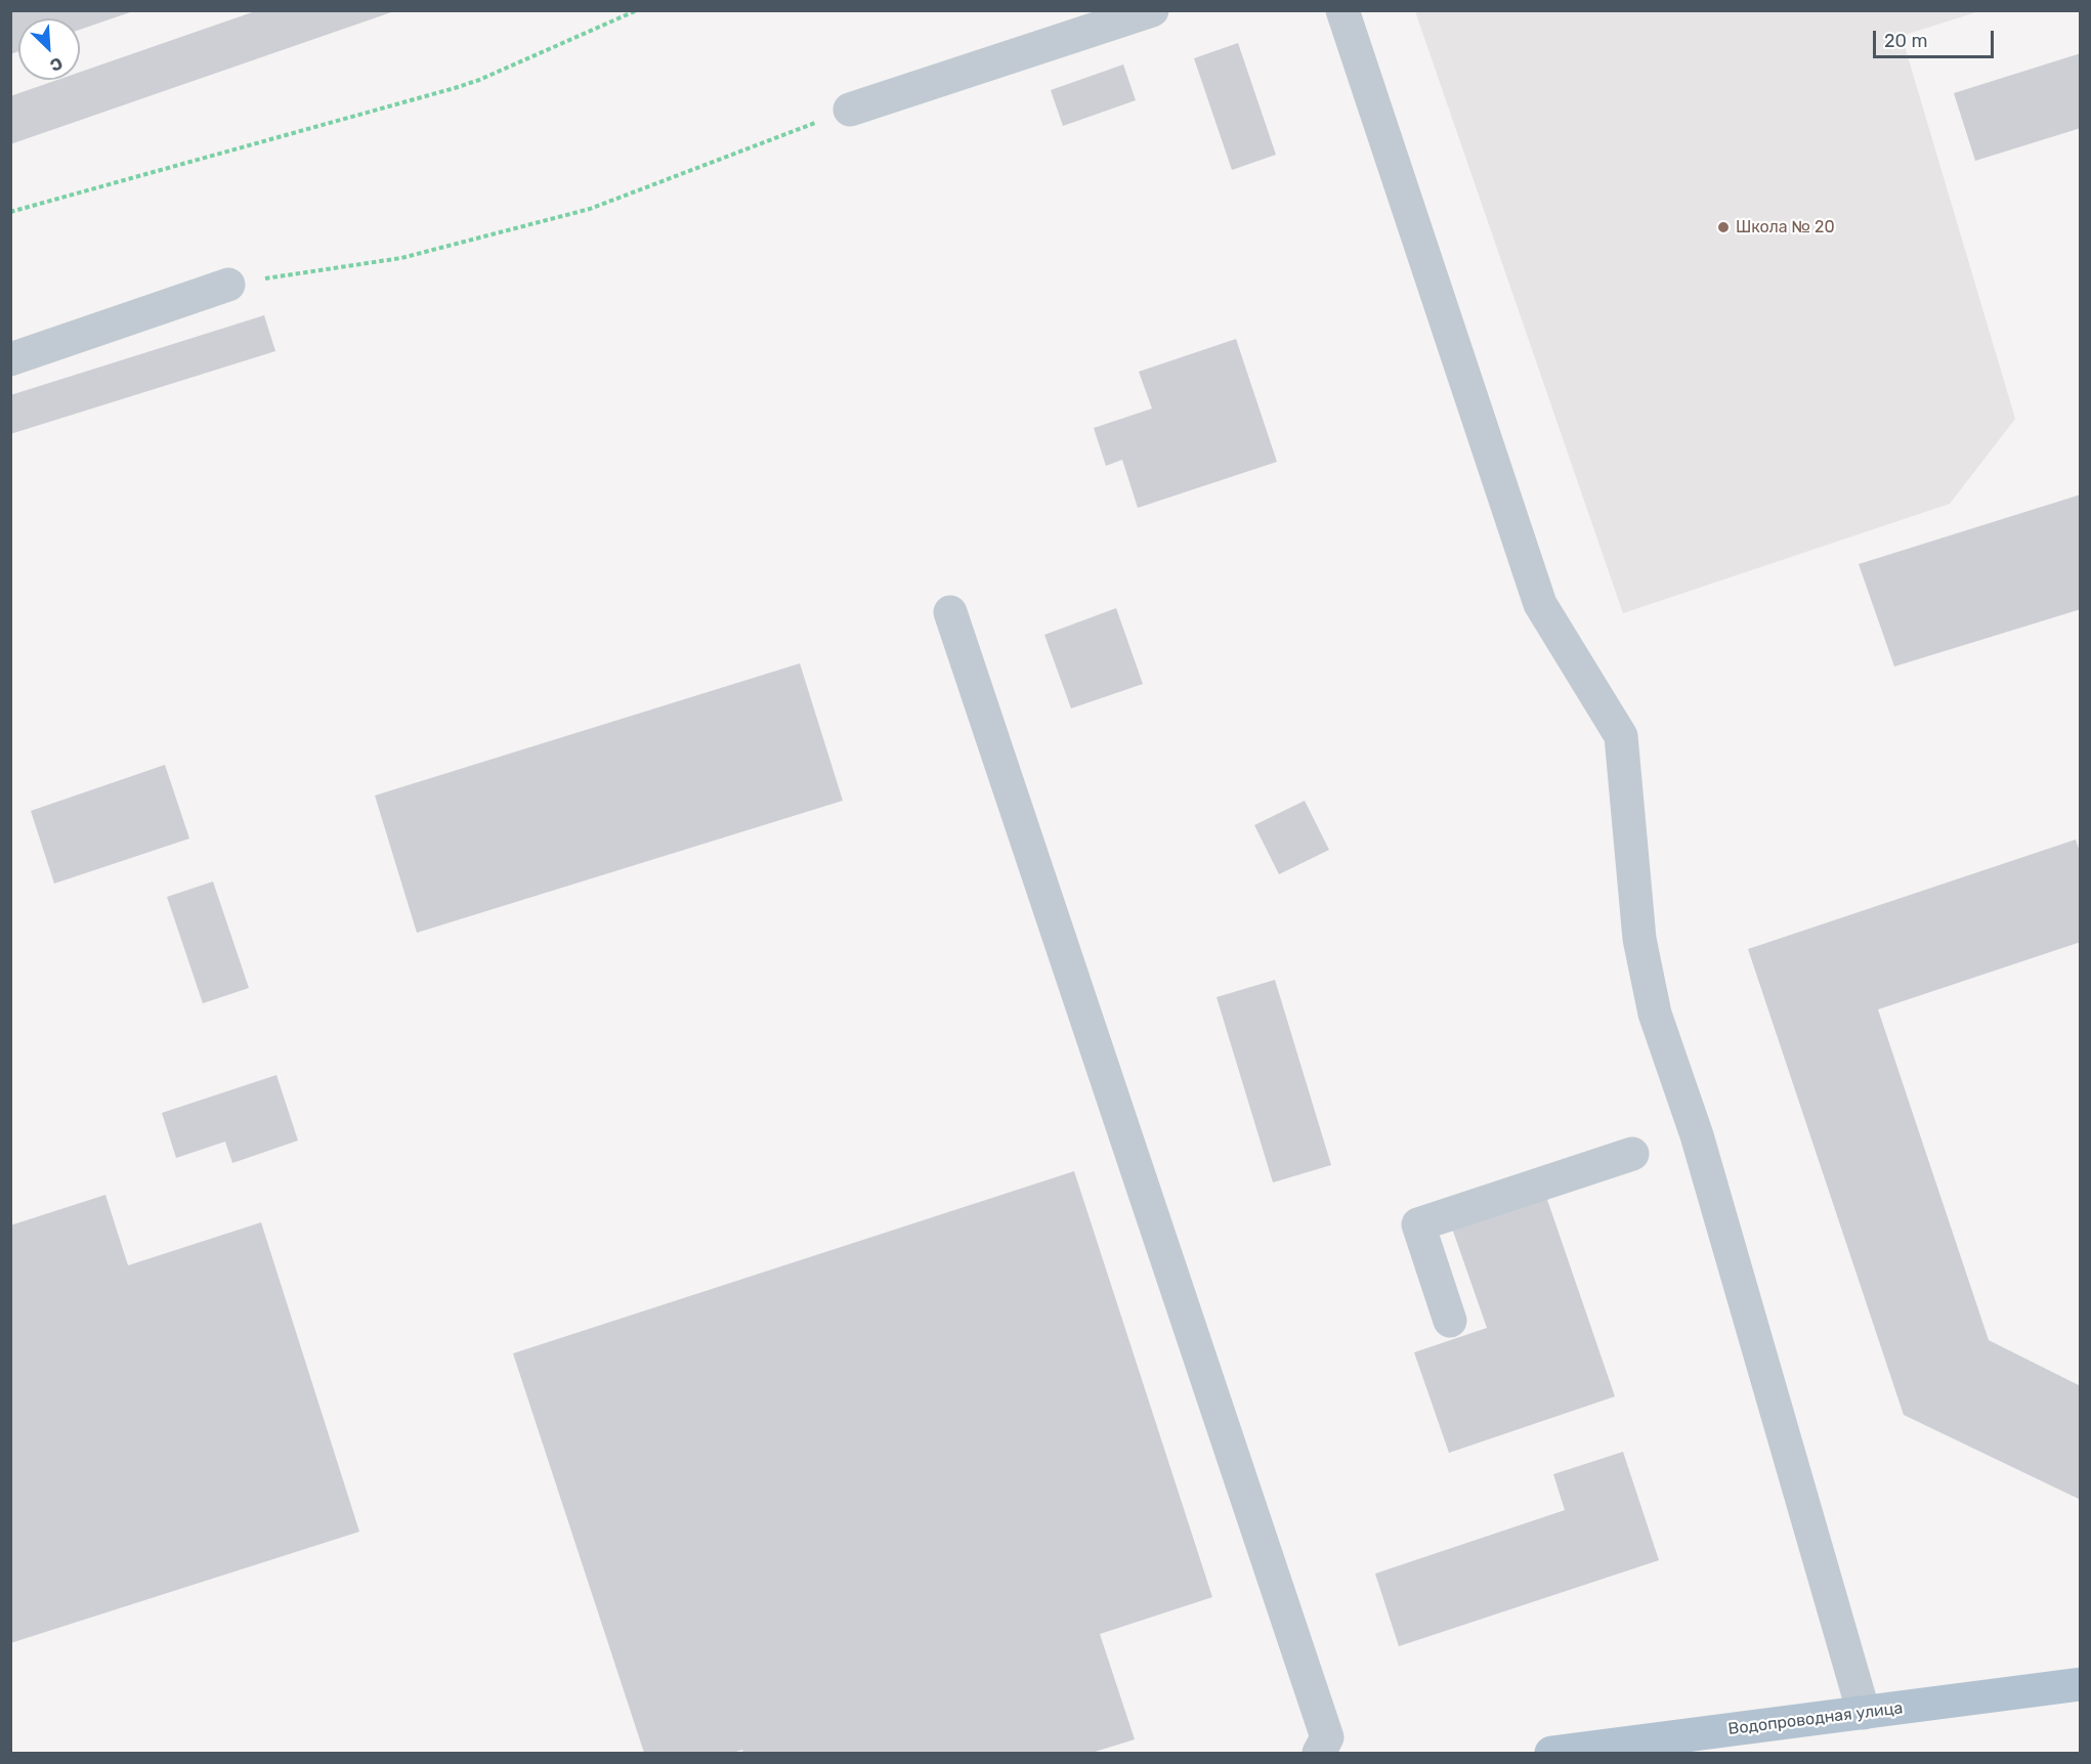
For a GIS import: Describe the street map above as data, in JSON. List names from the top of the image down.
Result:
{
  "streets": {
    "main road": ["Водопроводная улица"]
  },
  "places": ["Школа № 20"],
  "scale_bar": "20 m",
  "north": "bottom right"
}
